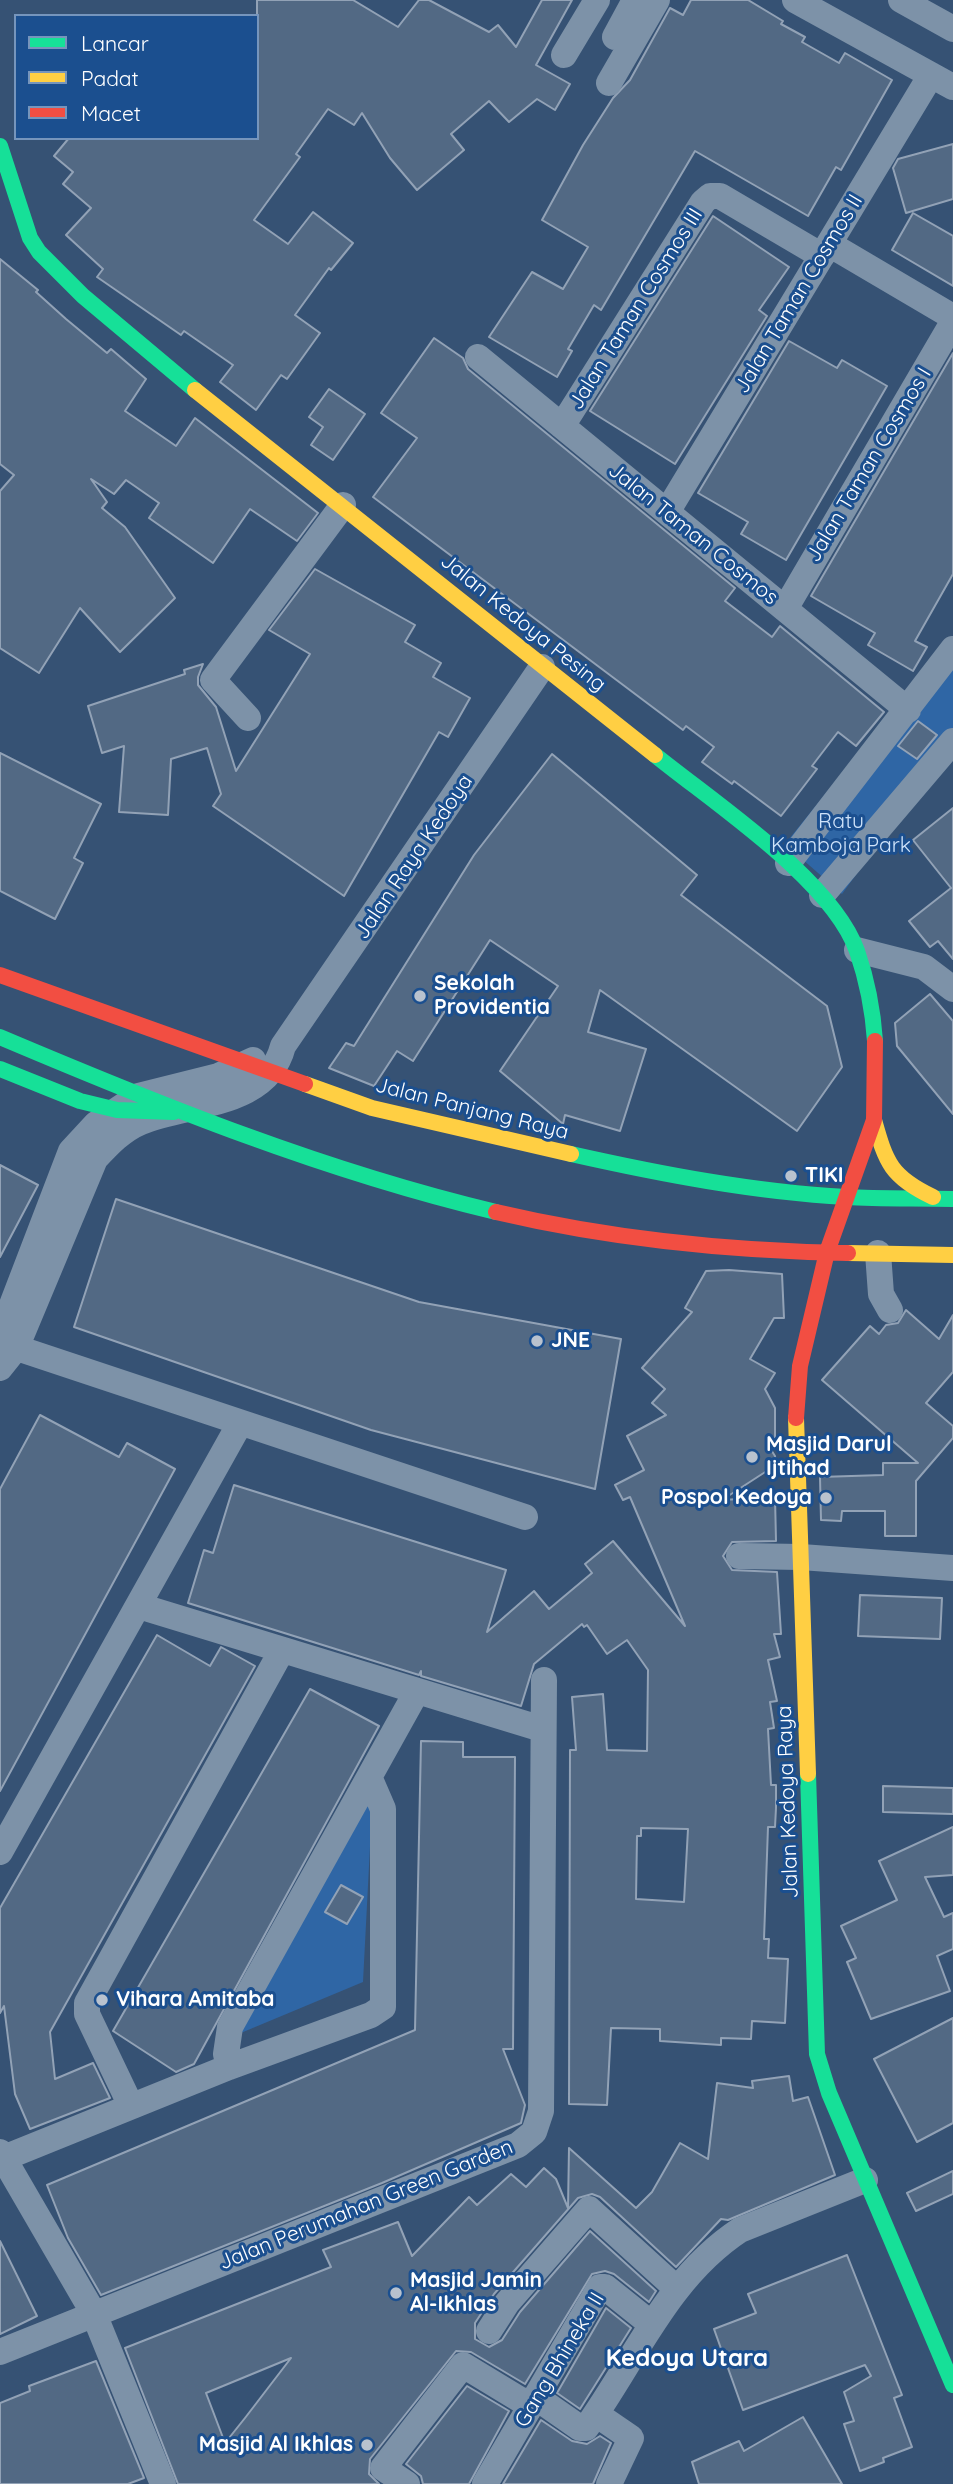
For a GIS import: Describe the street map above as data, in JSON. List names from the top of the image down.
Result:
{
  "streets": {
    "street": [
      "Jalan Taman Cosmos II",
      "Jalan Taman Cosmos III",
      "Jalan Taman Cosmos I",
      "Jalan Taman Cosmos",
      "Jalan Kedoya Pesing",
      "Jalan Raya Kedoya",
      "Jalan Panjang Raya",
      "Jalan Kedoya Raya",
      "Jalan Perumahan Green Garden",
      "Gang Bhineka II"
    ]
  },
  "crossings": [
    ["Jalan Taman Cosmos II", "Jalan Taman Cosmos III"],
    ["Jalan Taman Cosmos II", "Jalan Taman Cosmos I"],
    ["Jalan Taman Cosmos II", "Jalan Taman Cosmos"],
    ["Jalan Taman Cosmos III", "Jalan Taman Cosmos I"],
    ["Jalan Taman Cosmos III", "Jalan Taman Cosmos"],
    ["Jalan Taman Cosmos I", "Jalan Taman Cosmos"],
    ["Jalan Kedoya Pesing", "Jalan Raya Kedoya"],
    ["Jalan Kedoya Pesing", "Jalan Panjang Raya"],
    ["Jalan Kedoya Pesing", "Jalan Kedoya Raya"],
    ["Jalan Raya Kedoya", "Jalan Panjang Raya"],
    ["Jalan Panjang Raya", "Jalan Kedoya Raya"]
  ],
  "districts": ["Kedoya Utara"],
  "parks": ["Ratu Kamboja Park"],
  "places": [
    "Sekolah Providentia",
    "TIKI",
    "JNE",
    "Masjid Darul Ijtihad",
    "Pospol Kedoya",
    "Vihara Amitaba",
    "Masjid Jamin Al-Ikhlas",
    "Masjid Al Ikhlas"
  ],
  "legend": ["Lancar", "Padat", "Macet"]
}
